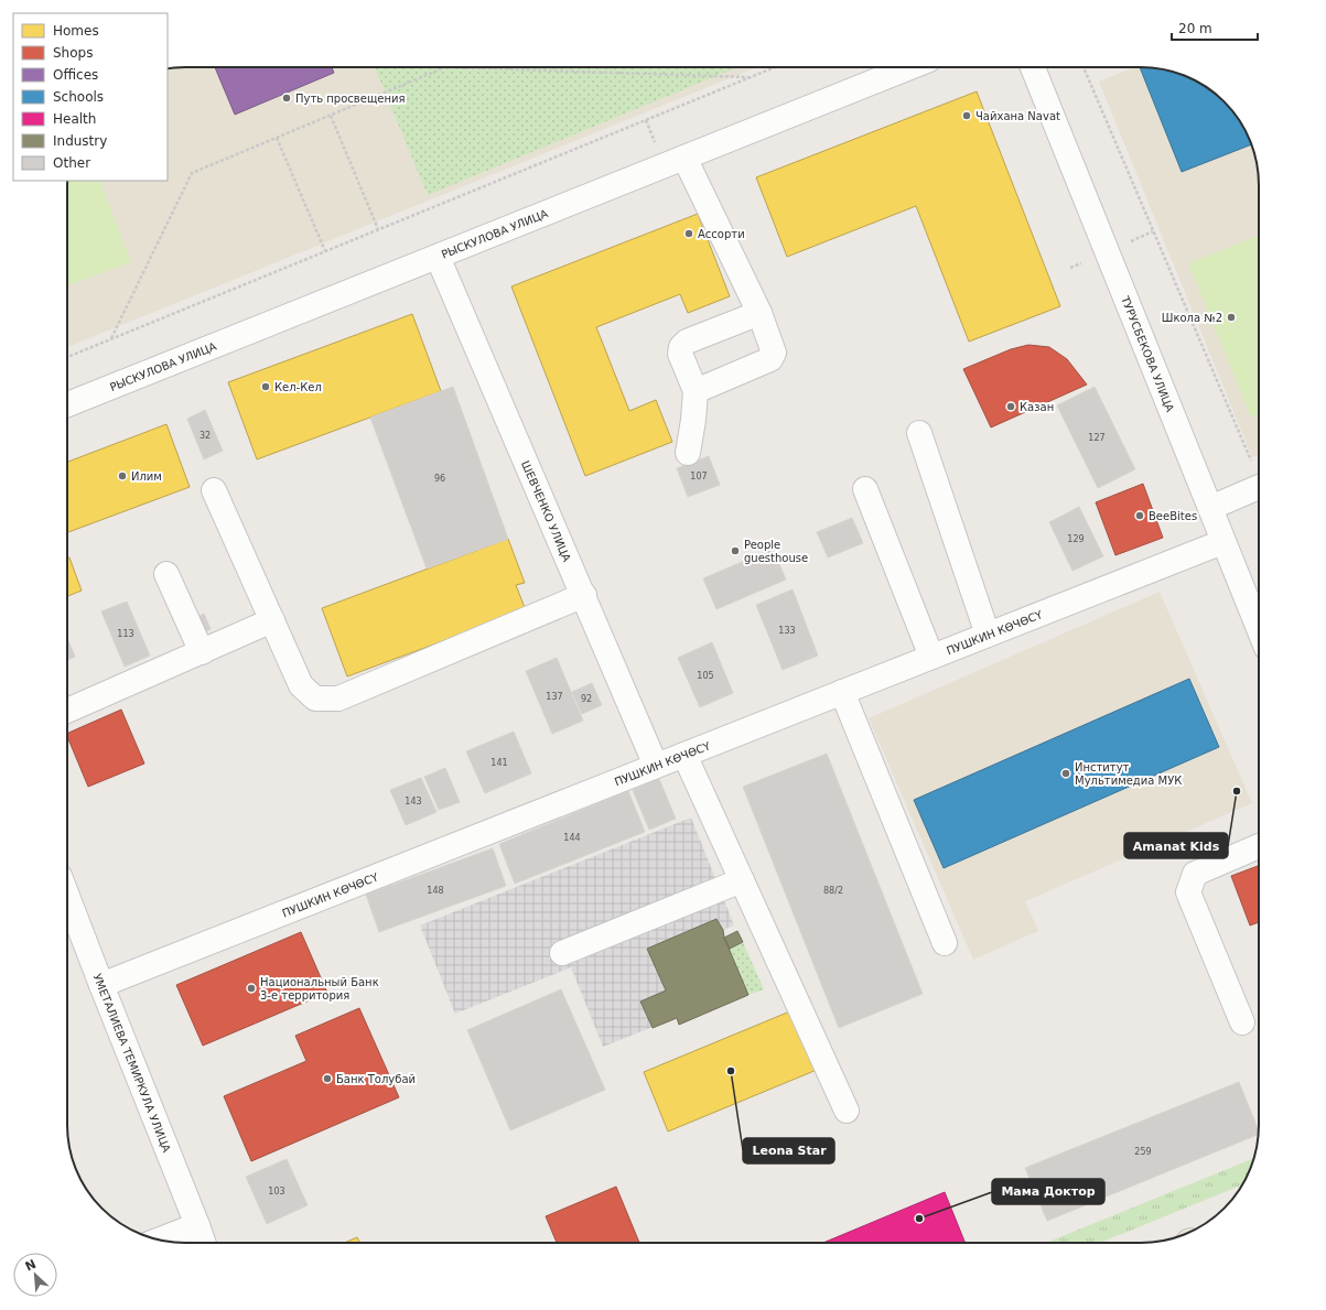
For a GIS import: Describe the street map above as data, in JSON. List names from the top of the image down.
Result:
{
  "streets": {
    "street": [
      "РЫСКУЛОВА УЛИЦА",
      "ТУРУСБЕКОВА УЛИЦА",
      "ШЕВЧЕНКО УЛИЦА",
      "ПУШКИН КӨЧӨСҮ",
      "УМЕТАЛИЕВА ТЕМИРКУЛА УЛИЦА"
    ]
  },
  "crossings": [
    ["РЫСКУЛОВА УЛИЦА", "ШЕВЧЕНКО УЛИЦА"],
    ["ТУРУСБЕКОВА УЛИЦА", "ПУШКИН КӨЧӨСҮ"],
    ["ШЕВЧЕНКО УЛИЦА", "ПУШКИН КӨЧӨСҮ"],
    ["ПУШКИН КӨЧӨСҮ", "УМЕТАЛИЕВА ТЕМИРКУЛА УЛИЦА"]
  ],
  "places": [
    "Путь просвещения",
    "Чайхана Navat",
    "Ассорти",
    "Школа №2",
    "Кел-Кел",
    "Казан",
    "Илим",
    "BeeBites",
    "People guesthouse",
    "Институт Мультимедиа МУК",
    "Amanat Kids",
    "Национальный Банк 3-е территория",
    "Leona Star",
    "Банк Толубай",
    "Мама Доктор"
  ],
  "house_numbers": [
    "32",
    "127",
    "107",
    "96",
    "129",
    "133",
    "113",
    "105",
    "137",
    "92",
    "141",
    "143",
    "144",
    "148",
    "88/2",
    "259",
    "103"
  ],
  "legend": [
    "Homes",
    "Shops",
    "Offices",
    "Schools",
    "Health",
    "Industry",
    "Other"
  ],
  "scale_bar": "20 m",
  "north": "top left"
}
